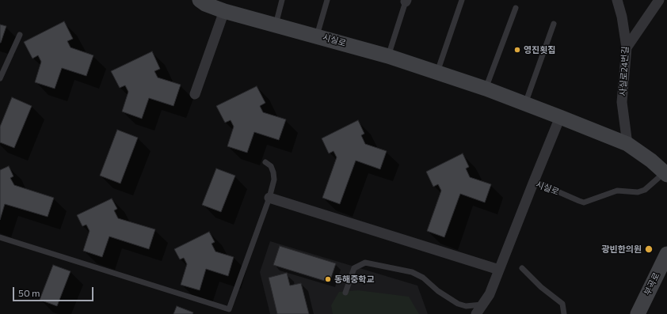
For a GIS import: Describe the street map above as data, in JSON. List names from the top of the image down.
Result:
{
  "streets": {
    "main road": ["시실로", "부곡로"],
    "street": ["사실로24번길"]
  },
  "crossings": [
    ["시실로", "사실로24번길"]
  ],
  "places": ["영진횟집", "광빈한의원", "동해중학교"],
  "scale_bar": "50 m"
}
